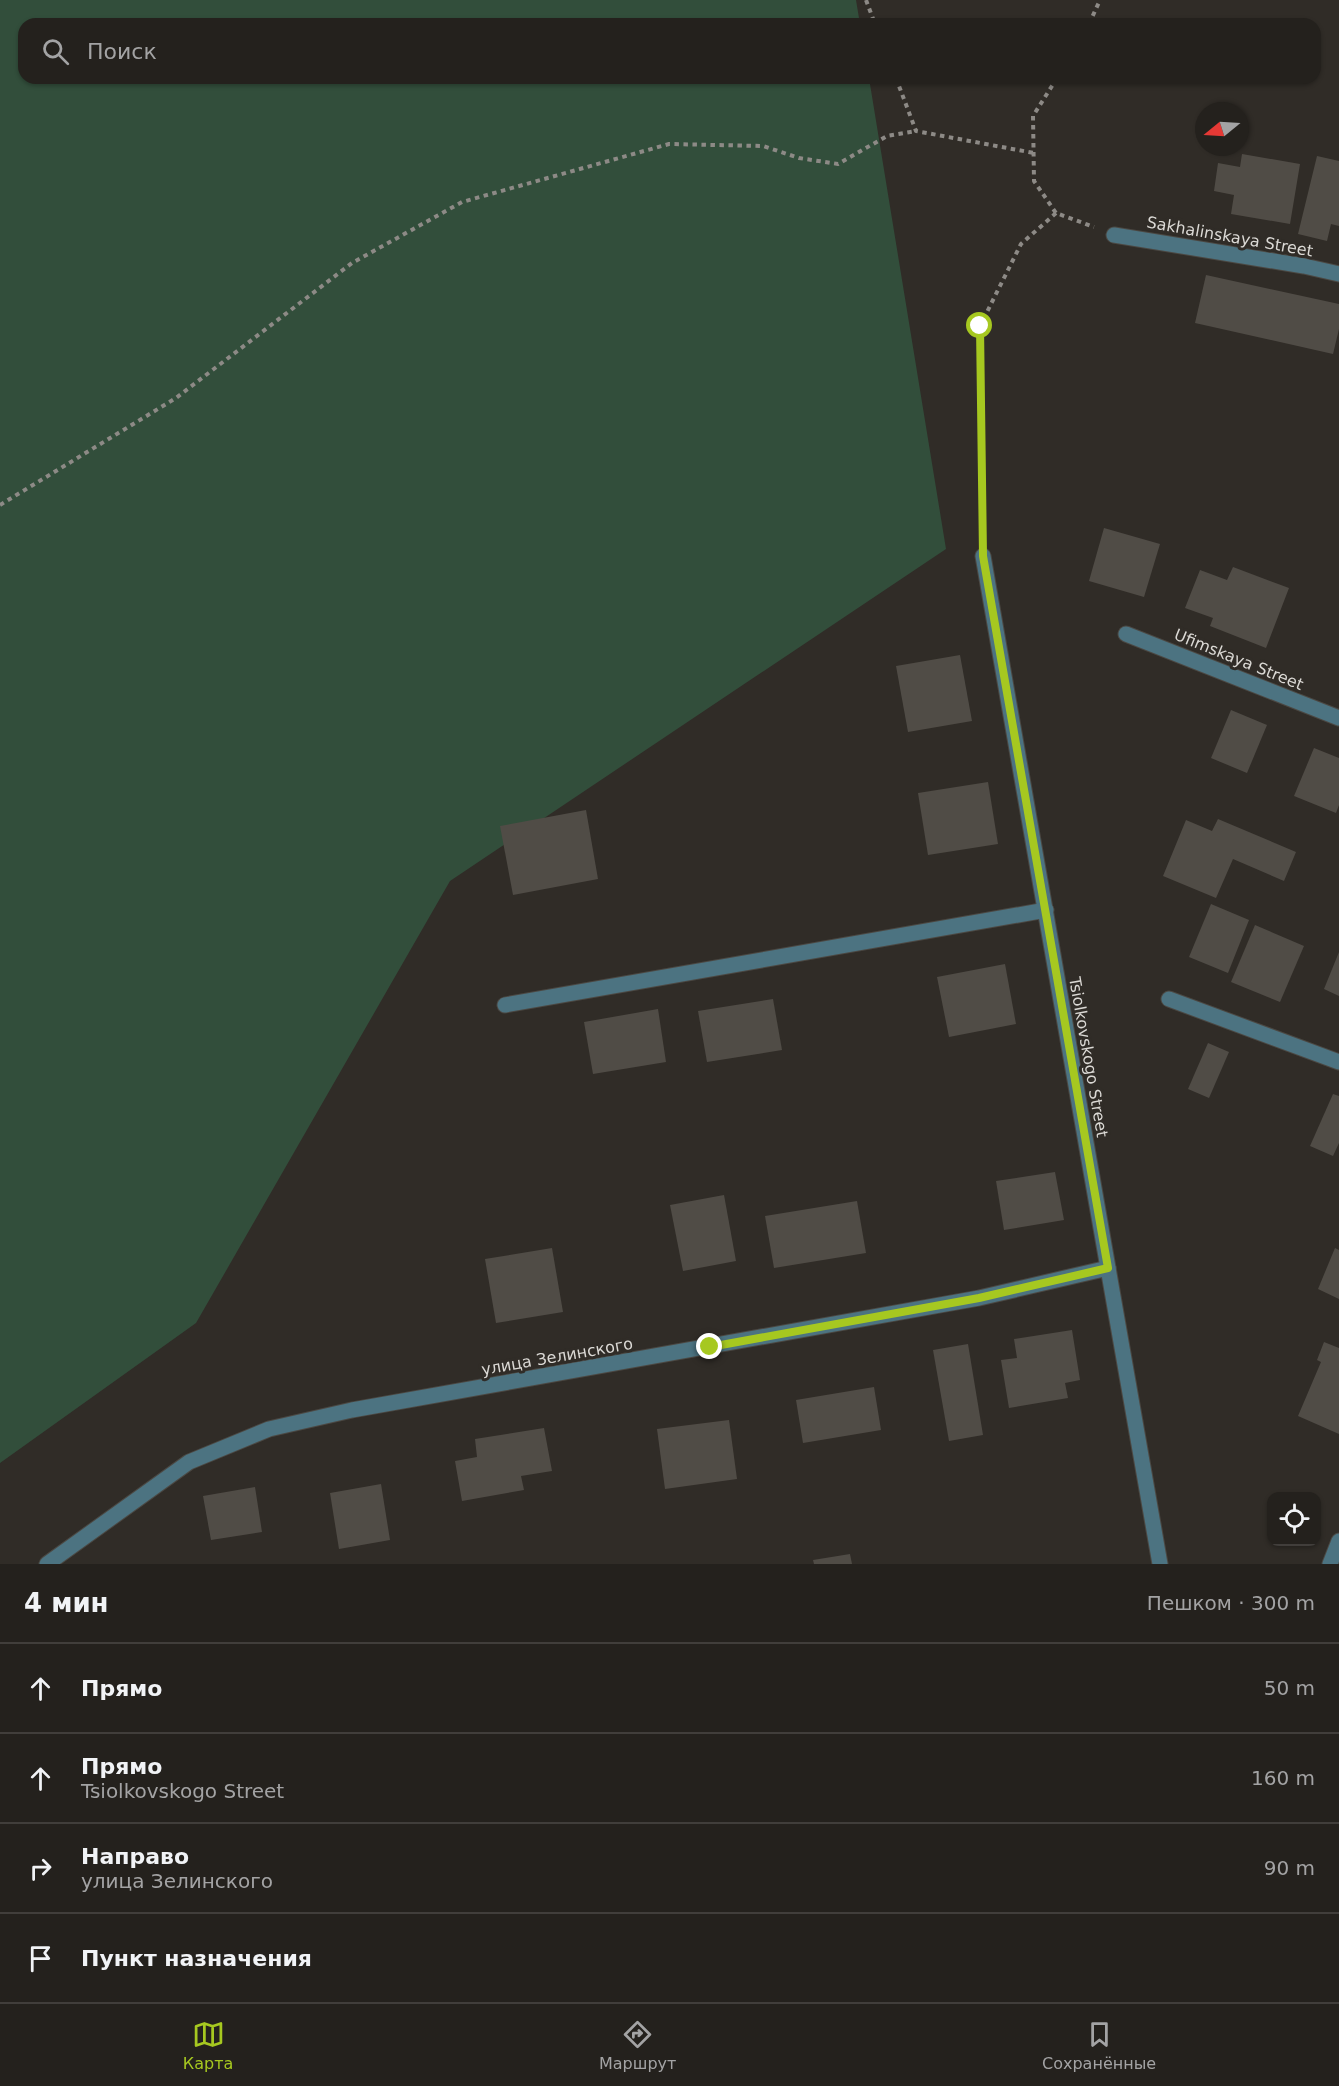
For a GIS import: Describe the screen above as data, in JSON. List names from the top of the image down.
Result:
{
  "streets": {
    "street": [
      "Sakhalinskaya Street",
      "Ufimskaya Street",
      "Tsiolkovskogo Street",
      "улица Зелинского"
    ]
  },
  "crossings": [
    ["Tsiolkovskogo Street", "улица Зелинского"]
  ],
  "north": "left",
  "page": {
    "search": "Поиск",
    "heading": ["4 мин", "Пешком · 300 m"],
    "list": [
      ["Прямо", "50 m"],
      ["Прямо", "Tsiolkovskogo Street", "160 m"],
      ["Направо", "улица Зелинского", "90 m"],
      "Пункт назначения"
    ],
    "nav": ["Карта", "Маршрут", "Сохранённые"]
  }
}
